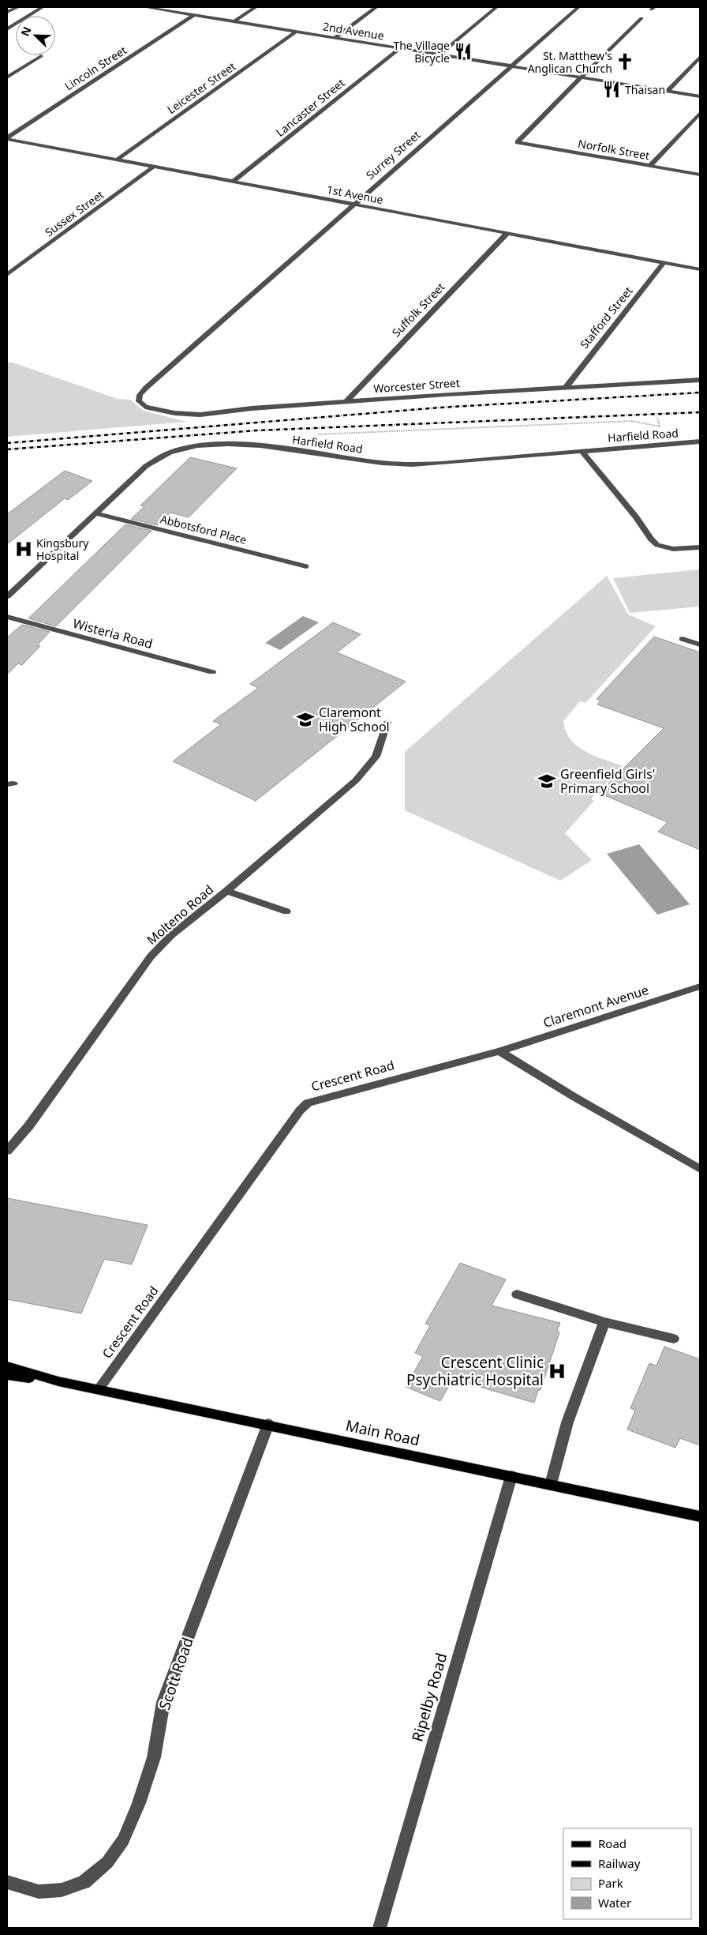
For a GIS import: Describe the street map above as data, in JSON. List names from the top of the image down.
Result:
{
  "streets": {
    "main road": ["Main Road"],
    "street": [
      "2nd Avenue",
      "Lincoln Street",
      "Leicester Street",
      "Lancaster Street",
      "Norfolk Street",
      "Surrey Street",
      "1st Avenue",
      "Sussex Street",
      "Suffolk Street",
      "Stafford Street",
      "Worcester Street",
      "Harfield Road",
      "Abbotsford Place",
      "Wisteria Road",
      "Molteno Road",
      "Claremont Avenue",
      "Crescent Road",
      "Scott Road",
      "Ripelby Road"
    ]
  },
  "crossings": [
    ["2nd Avenue", "Lincoln Street"],
    ["2nd Avenue", "Leicester Street"],
    ["2nd Avenue", "Lancaster Street"],
    ["2nd Avenue", "Norfolk Street"],
    ["2nd Avenue", "Surrey Street"],
    ["Lincoln Street", "1st Avenue"],
    ["Leicester Street", "1st Avenue"],
    ["Lancaster Street", "1st Avenue"],
    ["Surrey Street", "1st Avenue"],
    ["Surrey Street", "Worcester Street"],
    ["1st Avenue", "Sussex Street"],
    ["1st Avenue", "Suffolk Street"],
    ["1st Avenue", "Stafford Street"],
    ["Suffolk Street", "Worcester Street"],
    ["Stafford Street", "Worcester Street"],
    ["Harfield Road", "Abbotsford Place"],
    ["Claremont Avenue", "Crescent Road"],
    ["Crescent Road", "Main Road"],
    ["Main Road", "Scott Road"],
    ["Main Road", "Ripelby Road"]
  ],
  "places": {
    "restaurant": ["The Village Bicycle", "Thaisan"],
    "church": ["St. Matthew's Anglican Church"],
    "hospital": ["Kingsbury Hospital", "Crescent Clinic Psychiatric Hospital"],
    "school or university": ["Claremont High School", "Greenfield Girls' Primary School"]
  },
  "legend": [
    "Road",
    "Railway",
    "Park",
    "Water"
  ],
  "north": "top left"
}
